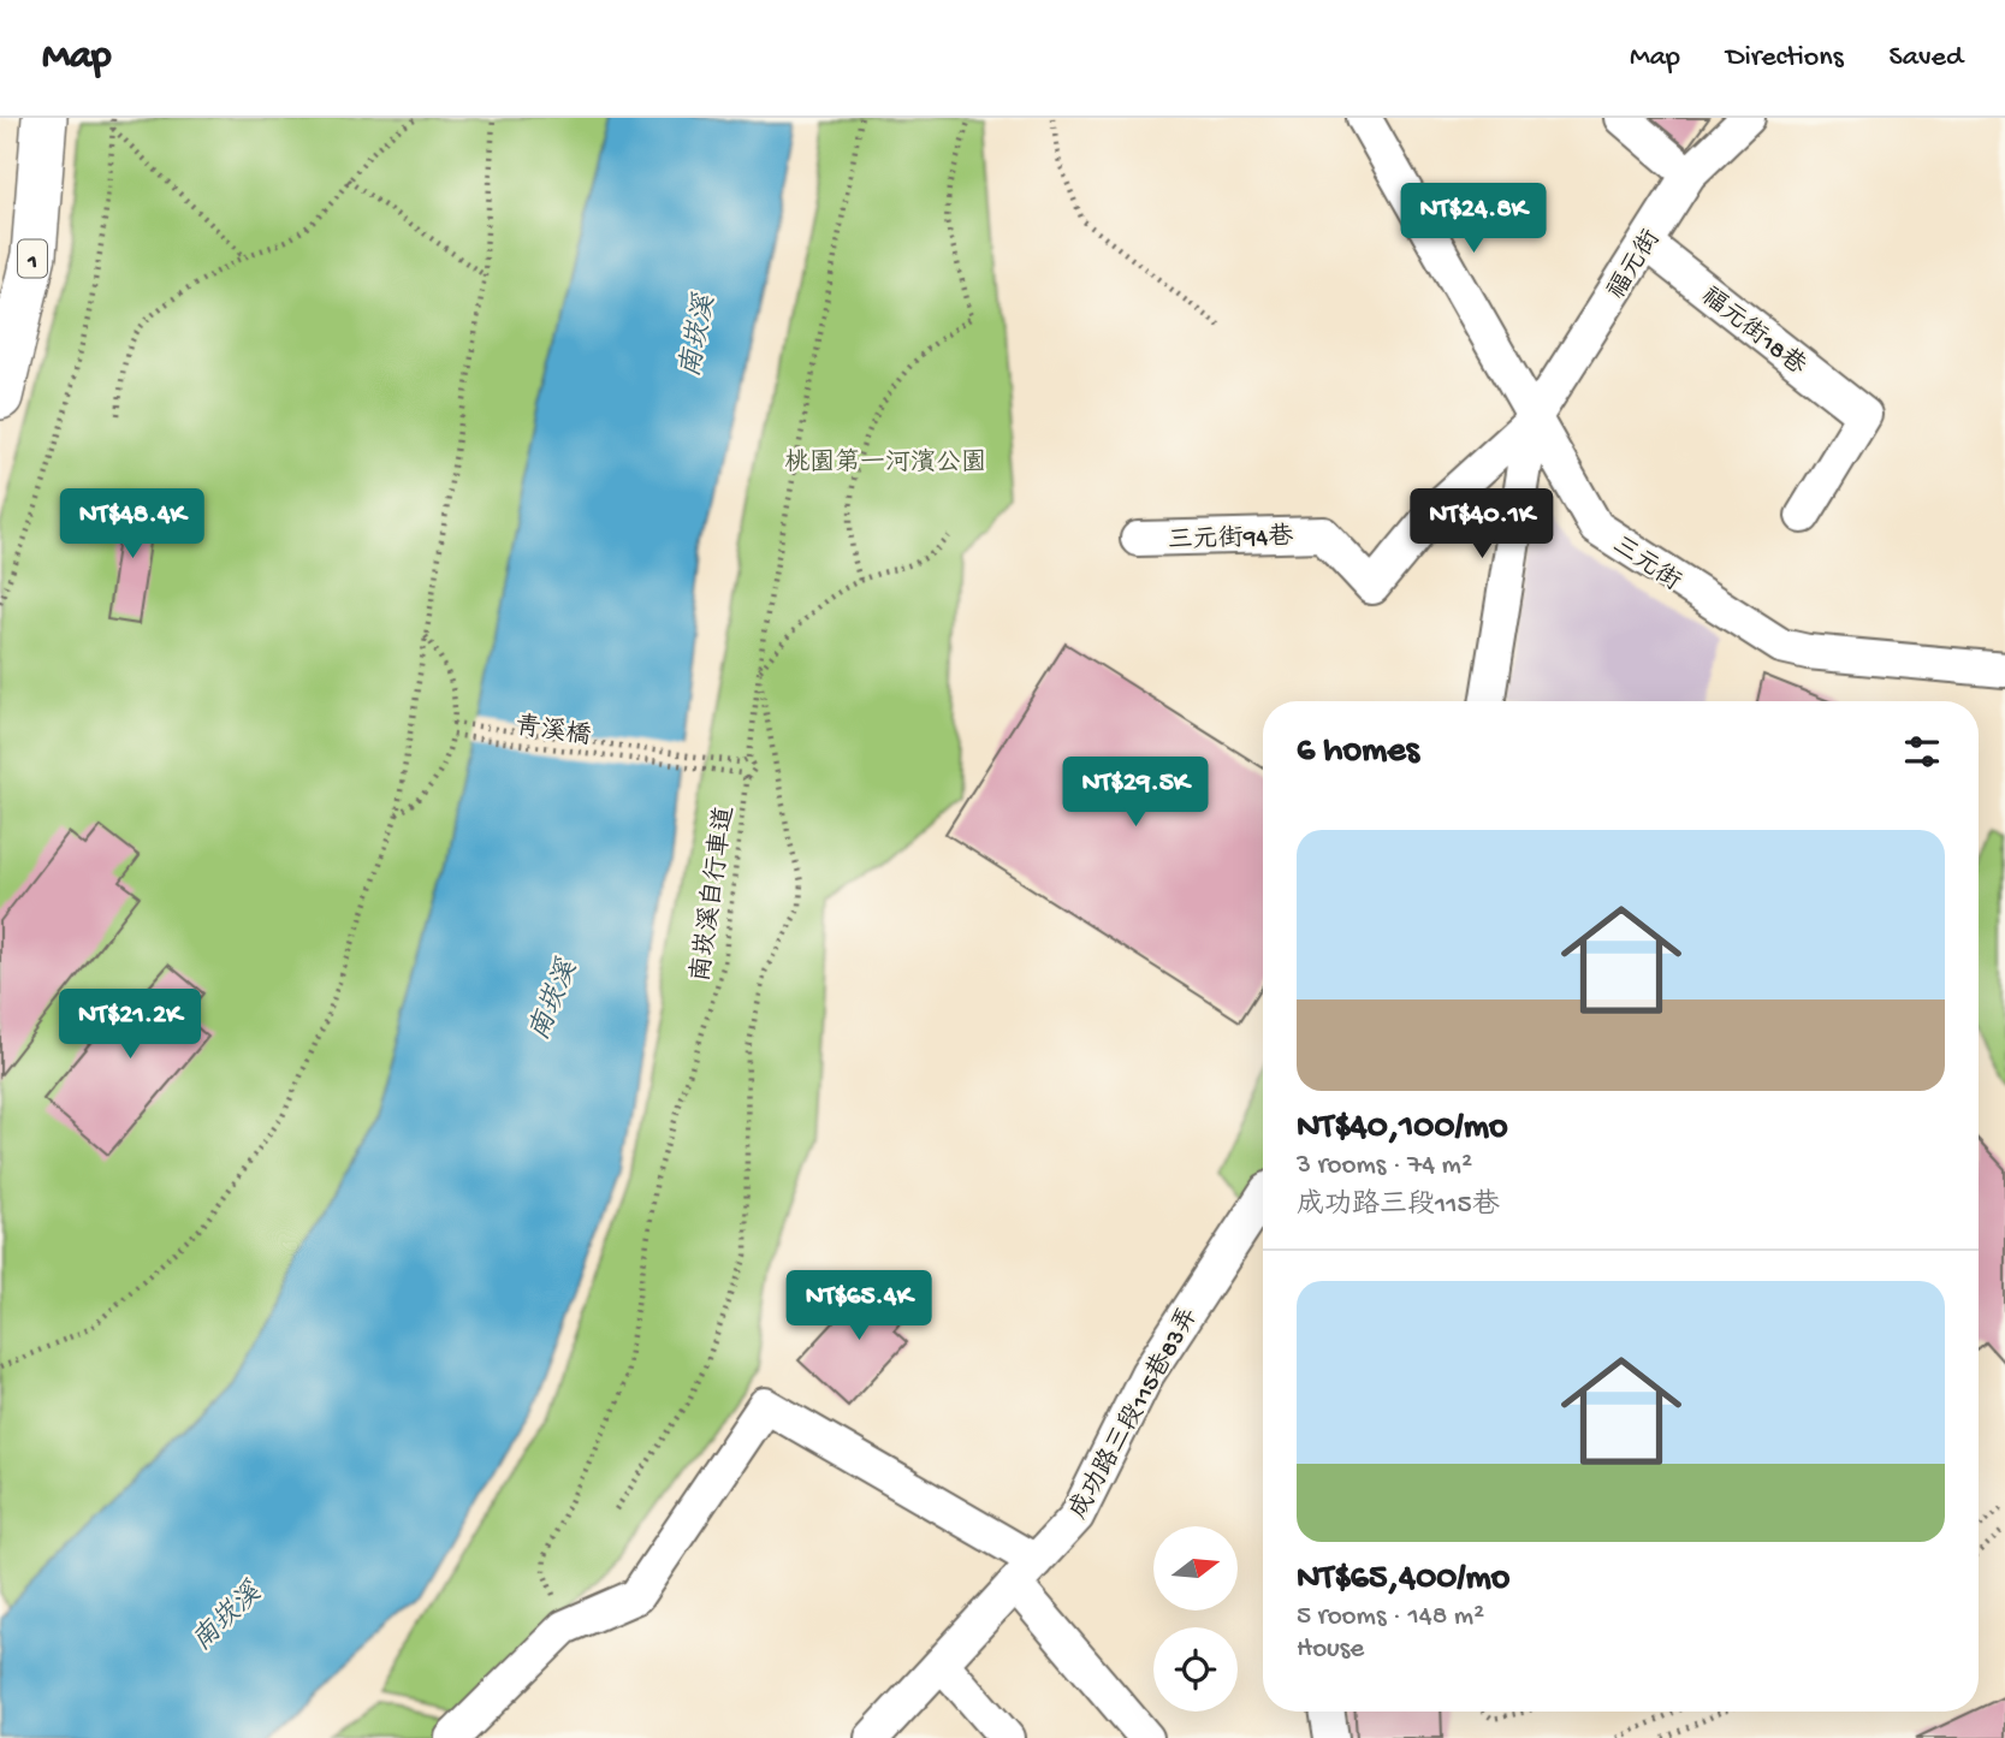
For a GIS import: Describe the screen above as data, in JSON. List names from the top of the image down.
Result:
{
  "streets": {
    "main road": ["1"],
    "street": [
      "福元街",
      "福元街18巷",
      "三元街94巷",
      "三元街",
      "成功路三段115巷83弄"
    ],
    "path": ["青溪橋", "南崁溪自行車道"]
  },
  "crossings": [
    ["福元街", "福元街18巷"],
    ["福元街", "三元街94巷"],
    ["福元街", "三元街"],
    ["三元街94巷", "三元街"],
    ["青溪橋", "南崁溪自行車道"]
  ],
  "water": ["南崁溪"],
  "parks": ["桃園第一河濱公園"],
  "north": "right",
  "page": {
    "header": "Map",
    "nav": ["Map", "Directions", "Saved"],
    "price": [
      "NT$24.8K",
      "NT$48.4K",
      "NT$40.1K",
      "NT$29.5K",
      "NT$21.2K",
      "NT$65.4K"
    ],
    "heading": "6 homes",
    "list": [
      {
        "name": "NT$40,100/mo",
        "note": "3 rooms · 74 m² · 成功路三段115巷"
      },
      {
        "name": "NT$65,400/mo",
        "note": "5 rooms · 148 m² · House"
      }
    ]
  }
}
